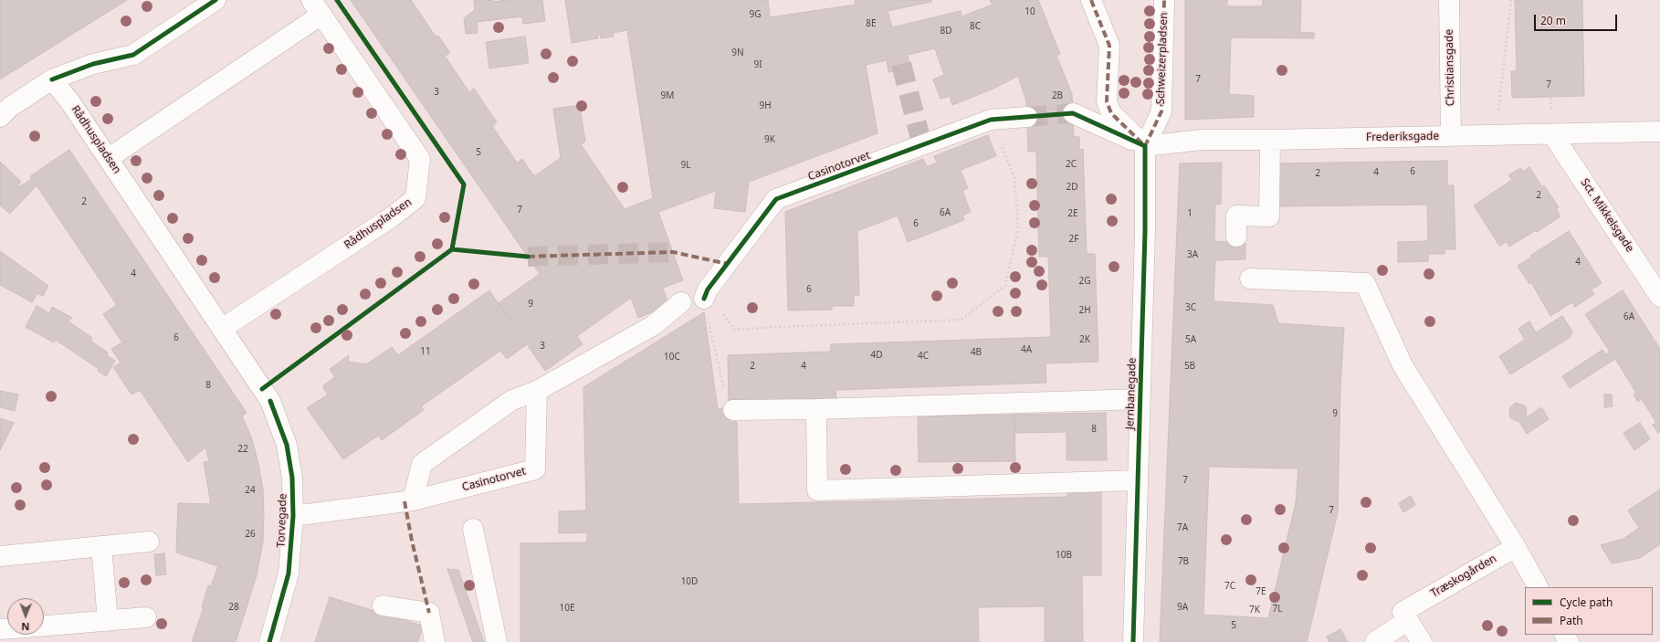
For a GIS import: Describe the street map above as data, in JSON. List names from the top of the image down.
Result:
{
  "streets": {
    "street": [
      "Schweizerpladsen",
      "Christiansgade",
      "Frederiksgade",
      "Rådhuspladsen",
      "Casinotorvet",
      "Sct. Mikkelsgade",
      "Jernbanegade",
      "Torvegade",
      "Træskogården"
    ]
  },
  "crossings": [
    ["Schweizerpladsen", "Frederiksgade"],
    ["Schweizerpladsen", "Jernbanegade"],
    ["Christiansgade", "Frederiksgade"],
    ["Frederiksgade", "Sct. Mikkelsgade"],
    ["Frederiksgade", "Jernbanegade"],
    ["Rådhuspladsen", "Torvegade"],
    ["Casinotorvet", "Torvegade"]
  ],
  "house_numbers": [
    "10",
    "9G",
    "8E",
    "8C",
    "8D",
    "9N",
    "9I",
    "7",
    "7",
    "3",
    "9M",
    "2B",
    "9H",
    "9K",
    "5",
    "2C",
    "9L",
    "6",
    "4",
    "2",
    "2D",
    "2",
    "2",
    "7",
    "6A",
    "2E",
    "1",
    "6",
    "2F",
    "3A",
    "4",
    "4",
    "2G",
    "6",
    "9",
    "3C",
    "2H",
    "6A",
    "6",
    "2K",
    "5A",
    "3",
    "4A",
    "11",
    "4B",
    "4D",
    "4C",
    "10C",
    "2",
    "4",
    "5B",
    "8",
    "9",
    "8",
    "22",
    "7",
    "24",
    "7",
    "7A",
    "26",
    "10B",
    "7B",
    "10D",
    "7C",
    "7E",
    "28",
    "9A",
    "10E",
    "7L",
    "7K",
    "5"
  ],
  "legend": ["Cycle path", "Path"],
  "scale_bar": "20 m",
  "north": "bottom"
}
